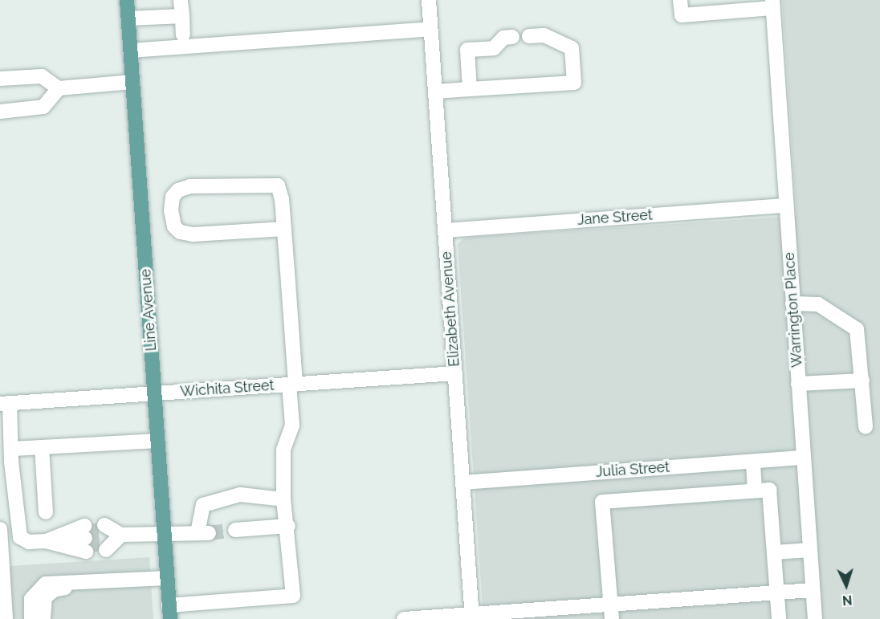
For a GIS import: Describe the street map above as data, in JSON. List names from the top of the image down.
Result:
{
  "streets": {
    "main road": ["Line Avenue"],
    "street": [
      "Jane Street",
      "Elizabeth Avenue",
      "Warrington Place",
      "Wichita Street",
      "Julia Street"
    ]
  },
  "crossings": [
    ["Jane Street", "Elizabeth Avenue"],
    ["Jane Street", "Warrington Place"],
    ["Elizabeth Avenue", "Wichita Street"],
    ["Elizabeth Avenue", "Julia Street"],
    ["Line Avenue", "Wichita Street"],
    ["Warrington Place", "Julia Street"]
  ],
  "north": "bottom"
}
